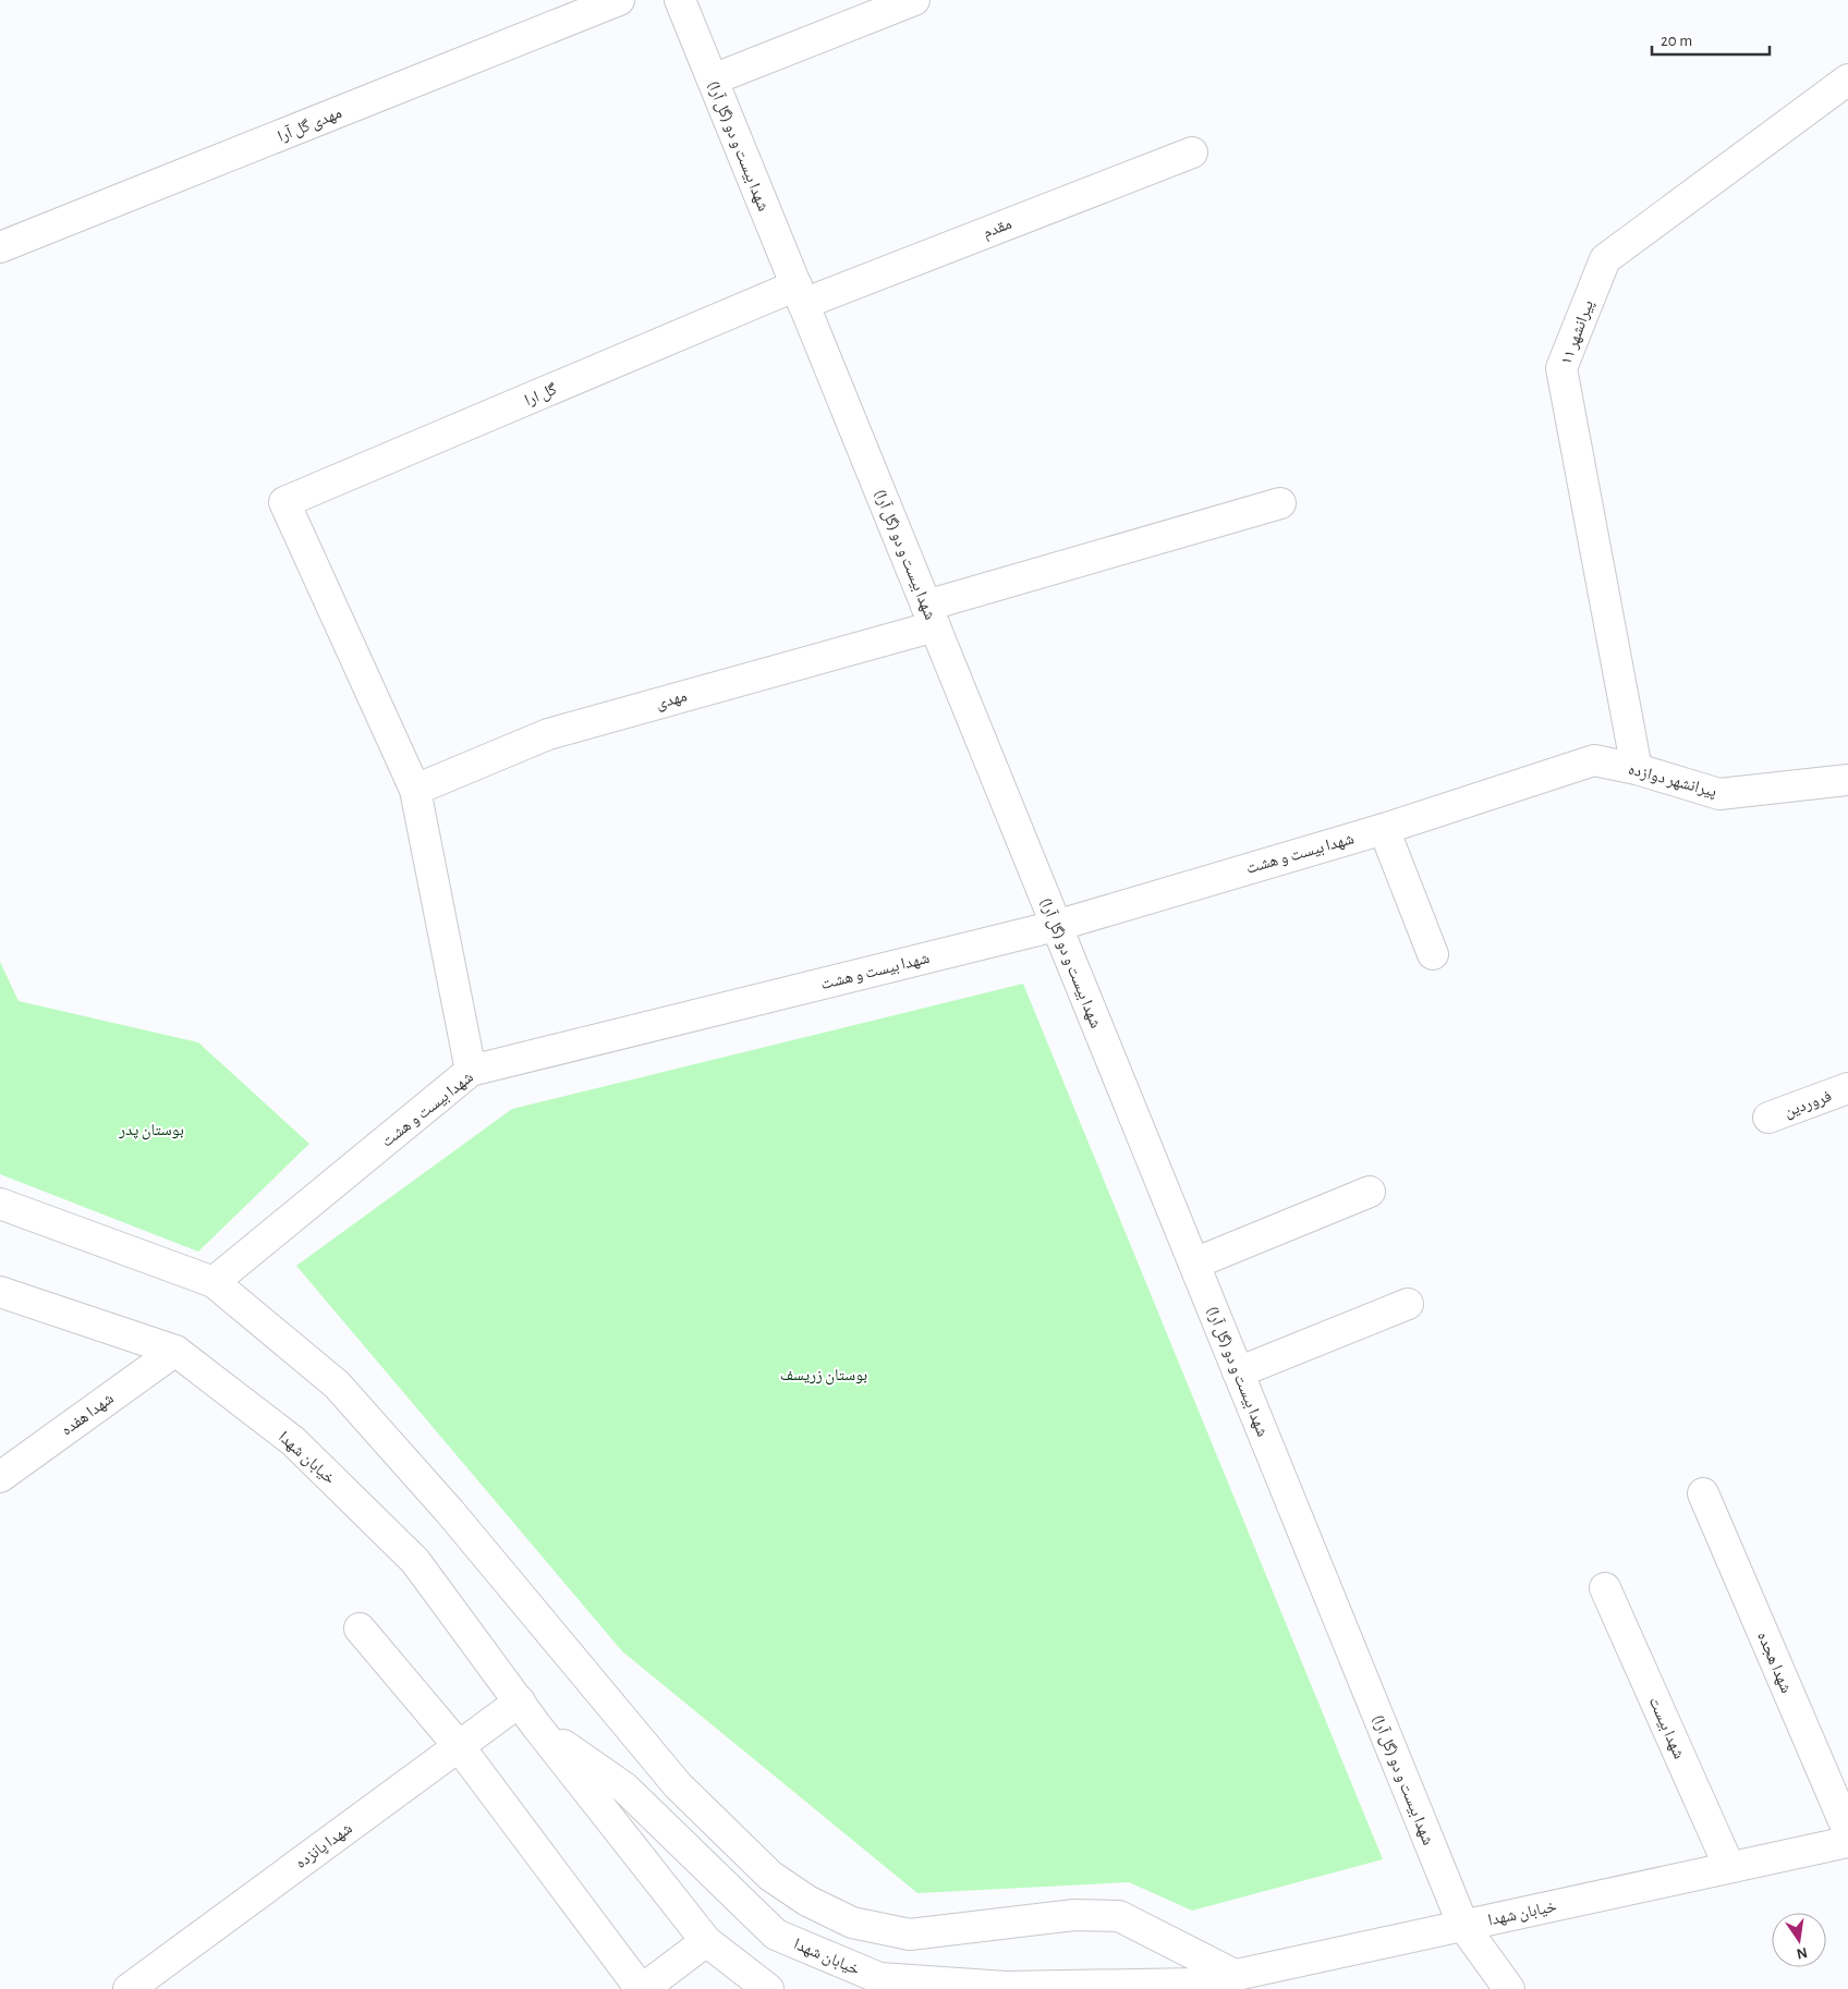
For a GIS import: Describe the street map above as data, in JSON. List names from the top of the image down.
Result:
{
  "streets": {
    "street": [
      "مهدی گل آرا",
      "شهدا بیست و دو (گل آرا)",
      "مقدم",
      "پیرانشهر ۱۱",
      "گل ارا",
      "مهدی",
      "پیرانشهر دوازده",
      "شهدا بیست و هشت",
      "فروردین",
      "شهدا هفده",
      "خیابان شهدا",
      "شهدا هجده",
      "شهدا بیست",
      "شهدا پانزده"
    ]
  },
  "crossings": [
    ["شهدا بیست و دو (گل آرا)", "مقدم"],
    ["شهدا بیست و دو (گل آرا)", "گل ارا"],
    ["شهدا بیست و دو (گل آرا)", "مهدی"],
    ["شهدا بیست و دو (گل آرا)", "شهدا بیست و هشت"],
    ["شهدا بیست و دو (گل آرا)", "خیابان شهدا"],
    ["مقدم", "گل ارا"],
    ["پیرانشهر ۱۱", "پیرانشهر دوازده"],
    ["گل ارا", "مهدی"],
    ["پیرانشهر دوازده", "شهدا بیست و هشت"],
    ["شهدا هفده", "خیابان شهدا"],
    ["خیابان شهدا", "شهدا بیست"],
    ["خیابان شهدا", "شهدا پانزده"]
  ],
  "parks": ["بوستان پدر", "بوستان زریسف"],
  "scale_bar": "20 m",
  "north": "bottom"
}
